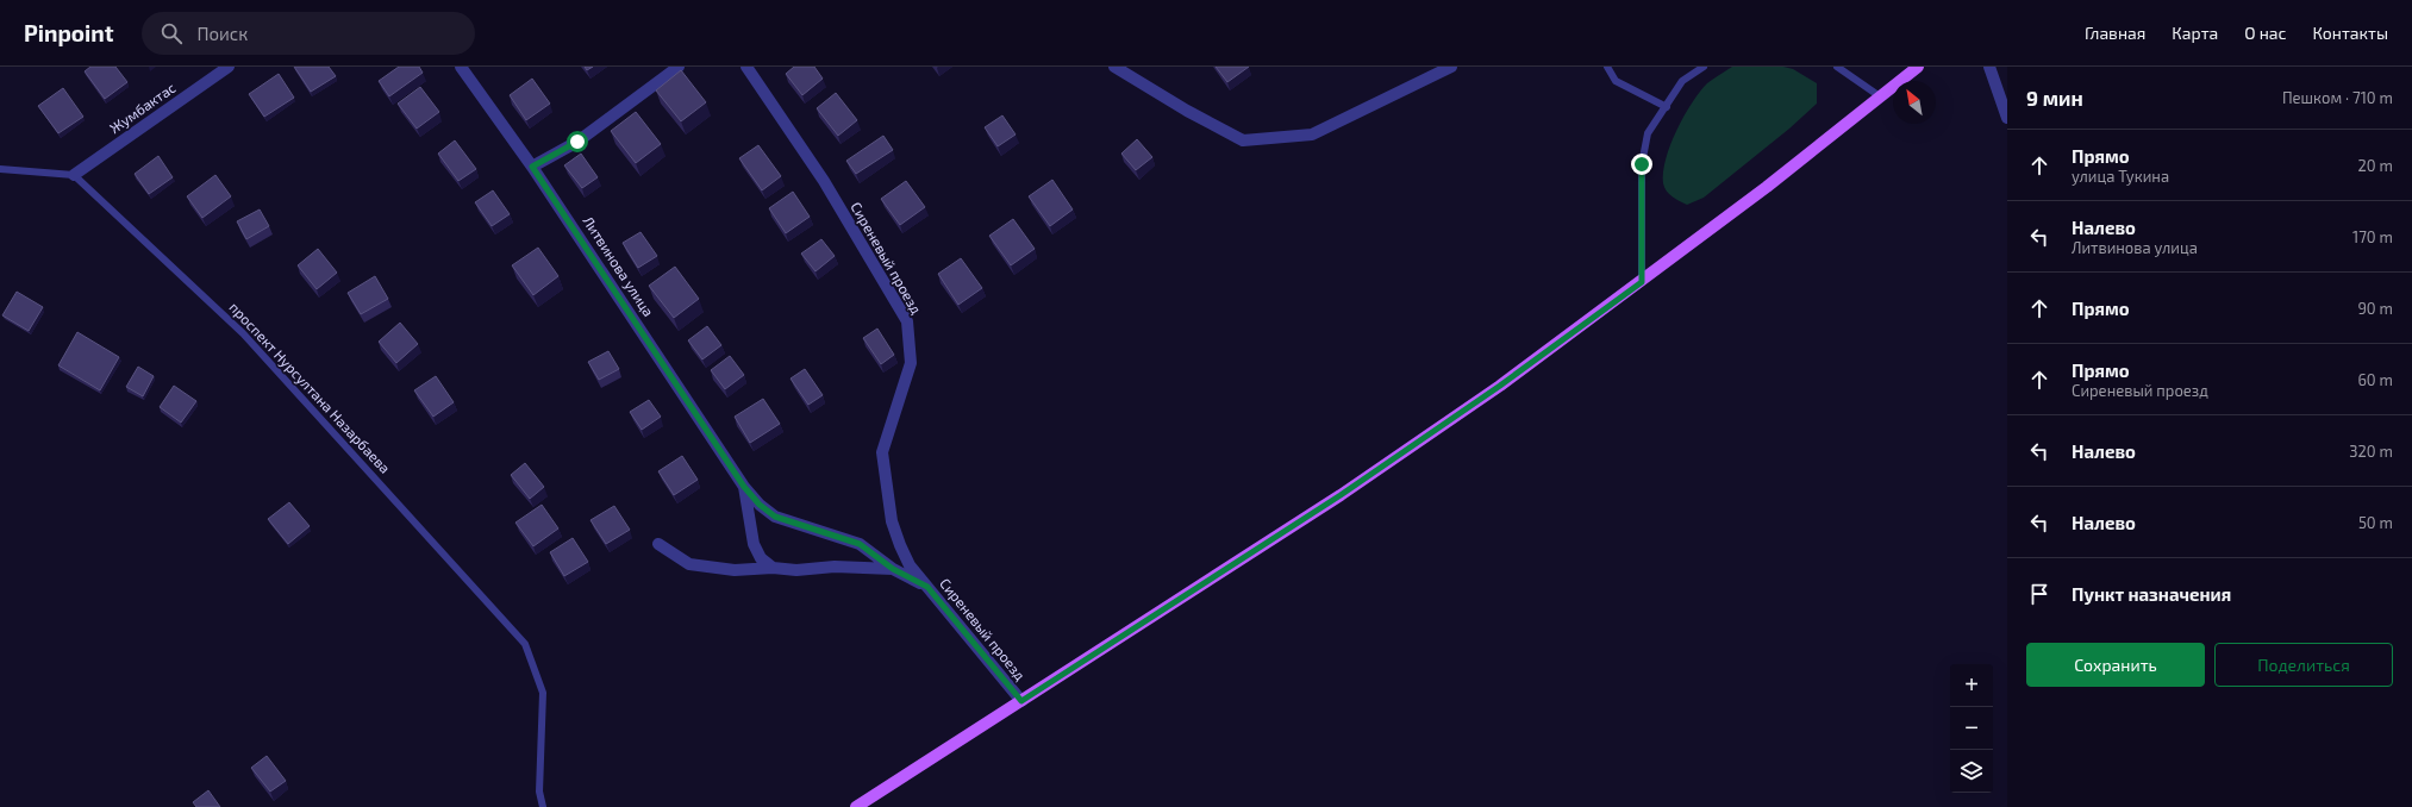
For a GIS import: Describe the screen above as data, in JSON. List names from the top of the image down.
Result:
{
  "streets": {
    "street": ["Жумбактас", "Сиреневый проезд", "Литвинова улица"],
    "lane": ["проспект Нурсултана Назарбаева"]
  },
  "crossings": [
    ["Жумбактас", "проспект Нурсултана Назарбаева"],
    ["Сиреневый проезд", "Литвинова улица"]
  ],
  "north": "top left",
  "page": {
    "header": "Pinpoint",
    "search": "Поиск",
    "nav": [
      "Главная",
      "Карта",
      "О нас",
      "Контакты"
    ],
    "heading": ["9 мин", "Пешком · 710 m"],
    "list": [
      ["Прямо", "улица Тукина", "20 m"],
      ["Налево", "Литвинова улица", "170 m"],
      ["Прямо", "90 m"],
      ["Прямо", "Сиреневый проезд", "60 m"],
      ["Налево", "320 m"],
      ["Налево", "50 m"],
      "Пункт назначения"
    ],
    "buttons": ["Сохранить", "Поделиться"],
    "map_buttons": ["+", "−"]
  }
}
